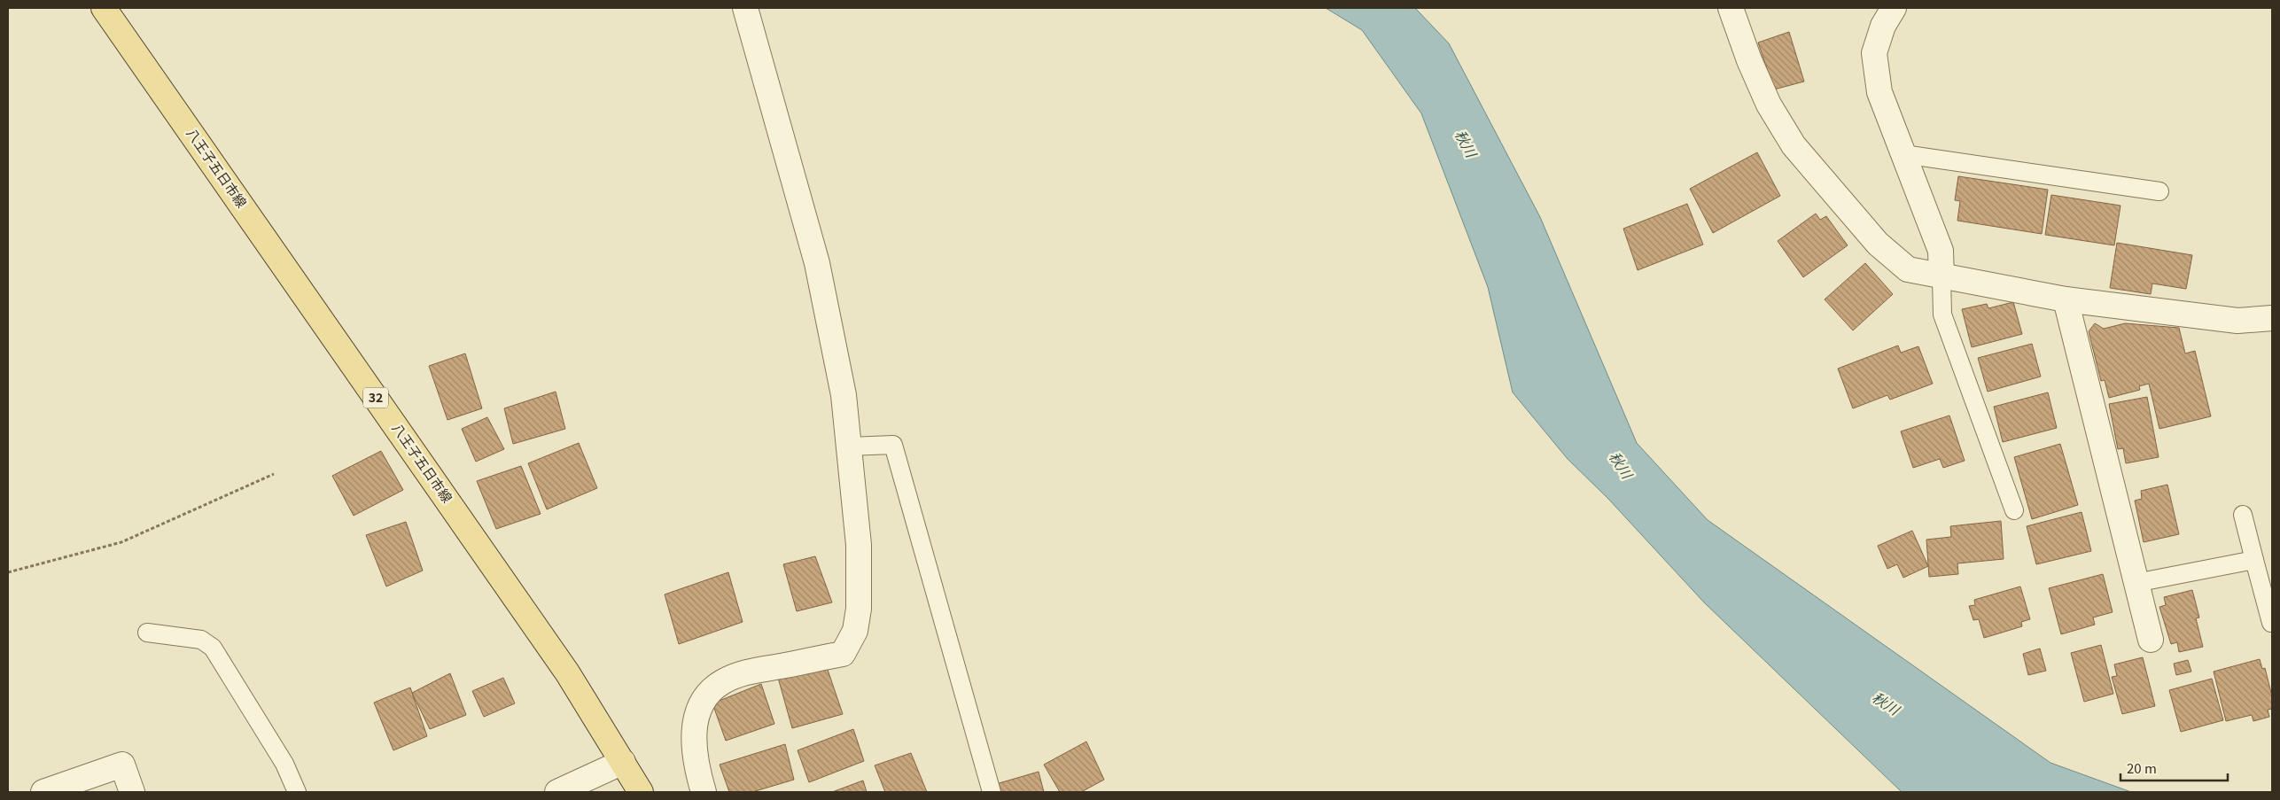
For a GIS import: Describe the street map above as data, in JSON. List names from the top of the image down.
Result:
{
  "streets": {
    "main road": ["八王子五日市線", "32"]
  },
  "water": ["秋川"],
  "scale_bar": "20 m"
}
